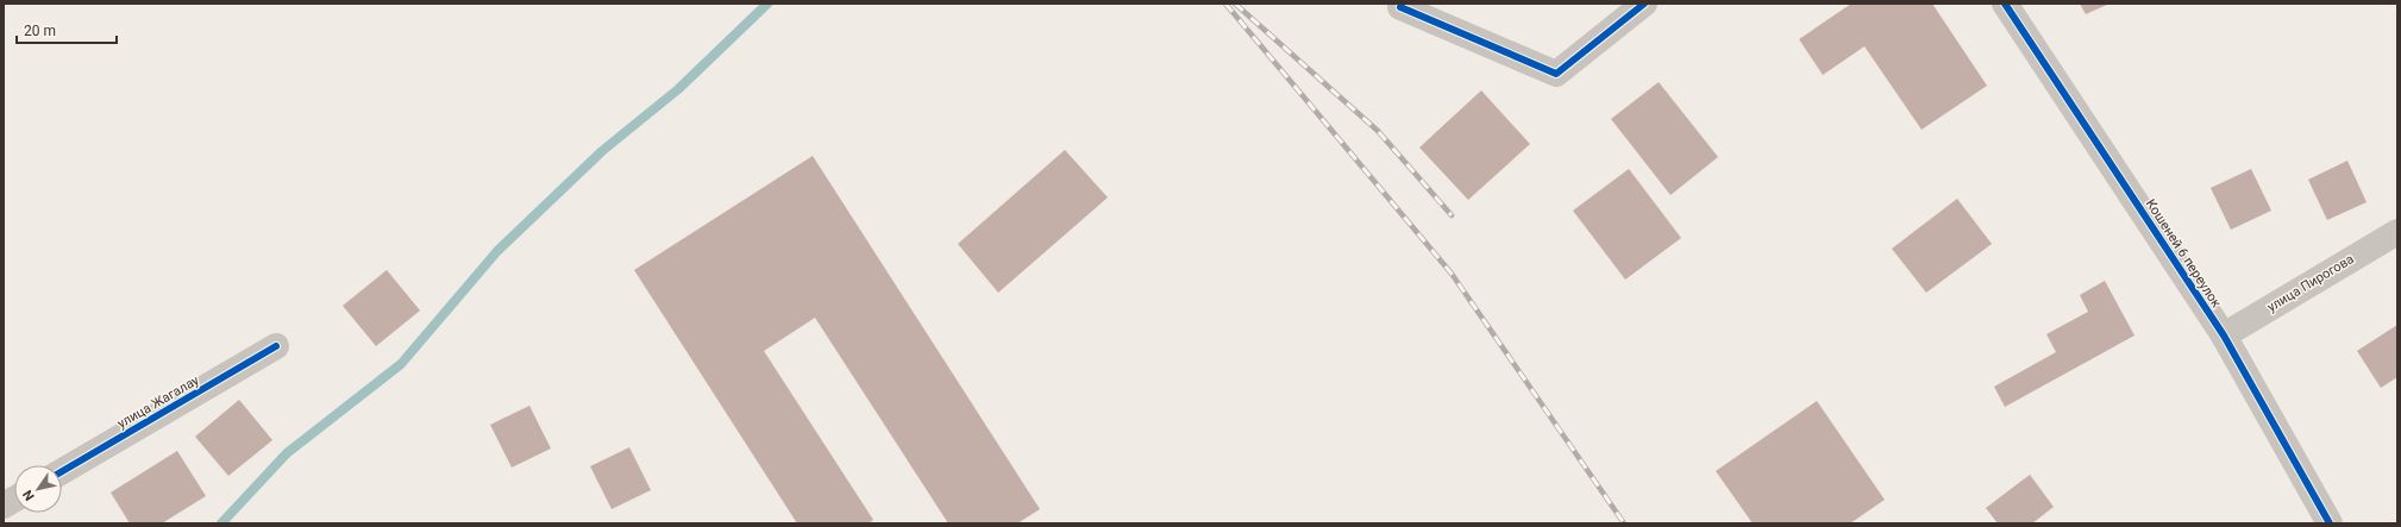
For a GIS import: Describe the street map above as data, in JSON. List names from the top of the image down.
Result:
{
  "streets": {
    "street": ["Кошеней 6 переулок", "улица Пирогова", "улица Жагалау"]
  },
  "crossings": [
    ["Кошеней 6 переулок", "улица Пирогова"]
  ],
  "scale_bar": "20 m",
  "north": "bottom left"
}
